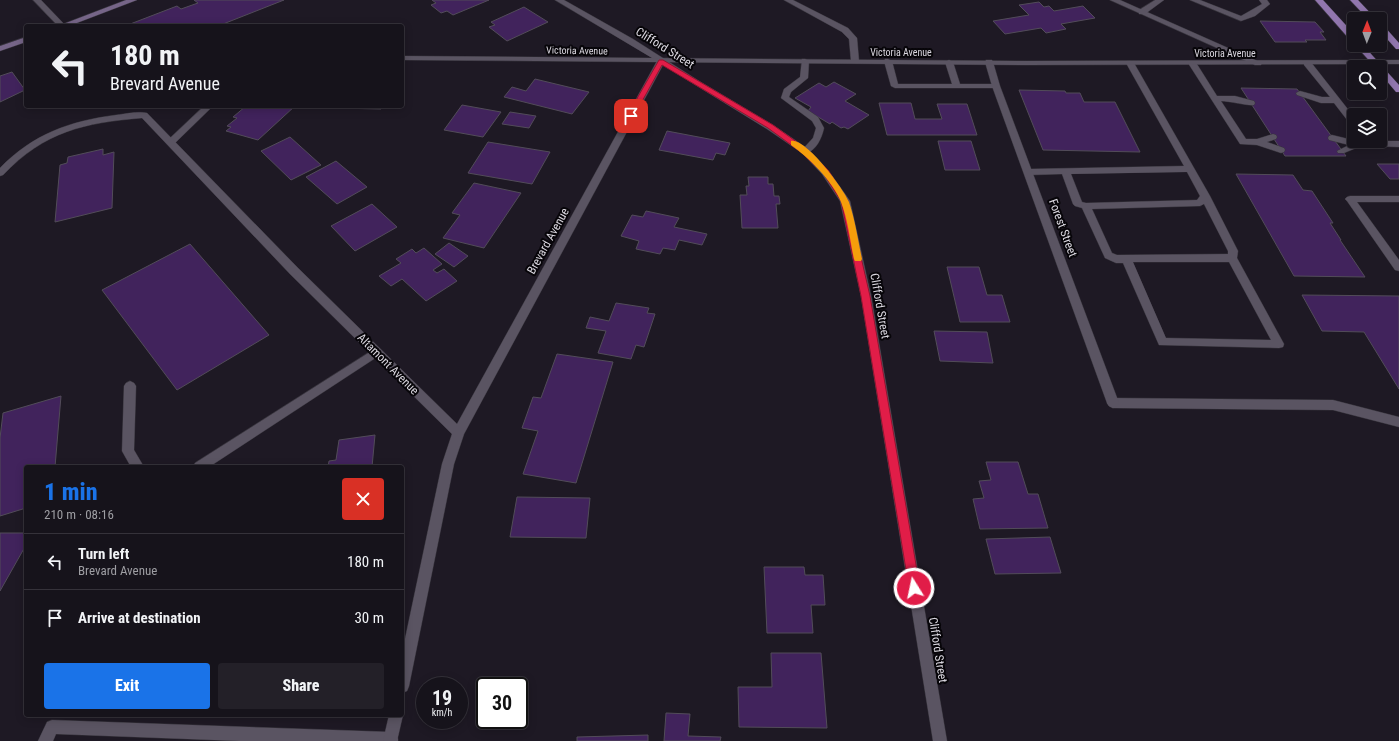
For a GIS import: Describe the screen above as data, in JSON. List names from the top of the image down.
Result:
{
  "streets": {
    "street": [
      "Clifford Street",
      "Victoria Avenue",
      "Forest Street",
      "Brevard Avenue",
      "Altamont Avenue"
    ]
  },
  "crossings": [
    ["Clifford Street", "Victoria Avenue"],
    ["Clifford Street", "Brevard Avenue"],
    ["Victoria Avenue", "Forest Street"],
    ["Victoria Avenue", "Brevard Avenue"],
    ["Brevard Avenue", "Altamont Avenue"]
  ],
  "north": "top",
  "page": {
    "turn": ["180 m", "Brevard Avenue"],
    "heading": ["1 min", "210 m · 08:16"],
    "list": [
      {
        "name": "Turn left",
        "note": "Brevard Avenue",
        "value": "180 m"
      },
      {
        "name": "Arrive at destination",
        "value": "30 m"
      }
    ],
    "buttons": ["Exit", "Share"],
    "speed": "19 km/h",
    "limit": "30"
  }
}
